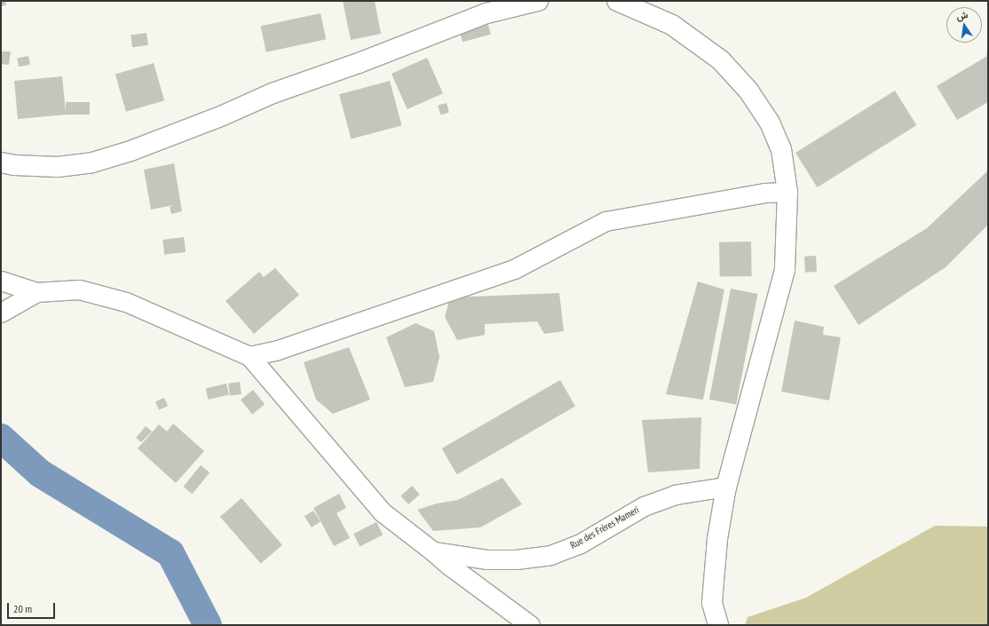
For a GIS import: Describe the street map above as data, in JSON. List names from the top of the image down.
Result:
{
  "streets": {
    "street": ["Rue des Frères Mameri"]
  },
  "scale_bar": "20 m",
  "north": "top"
}
